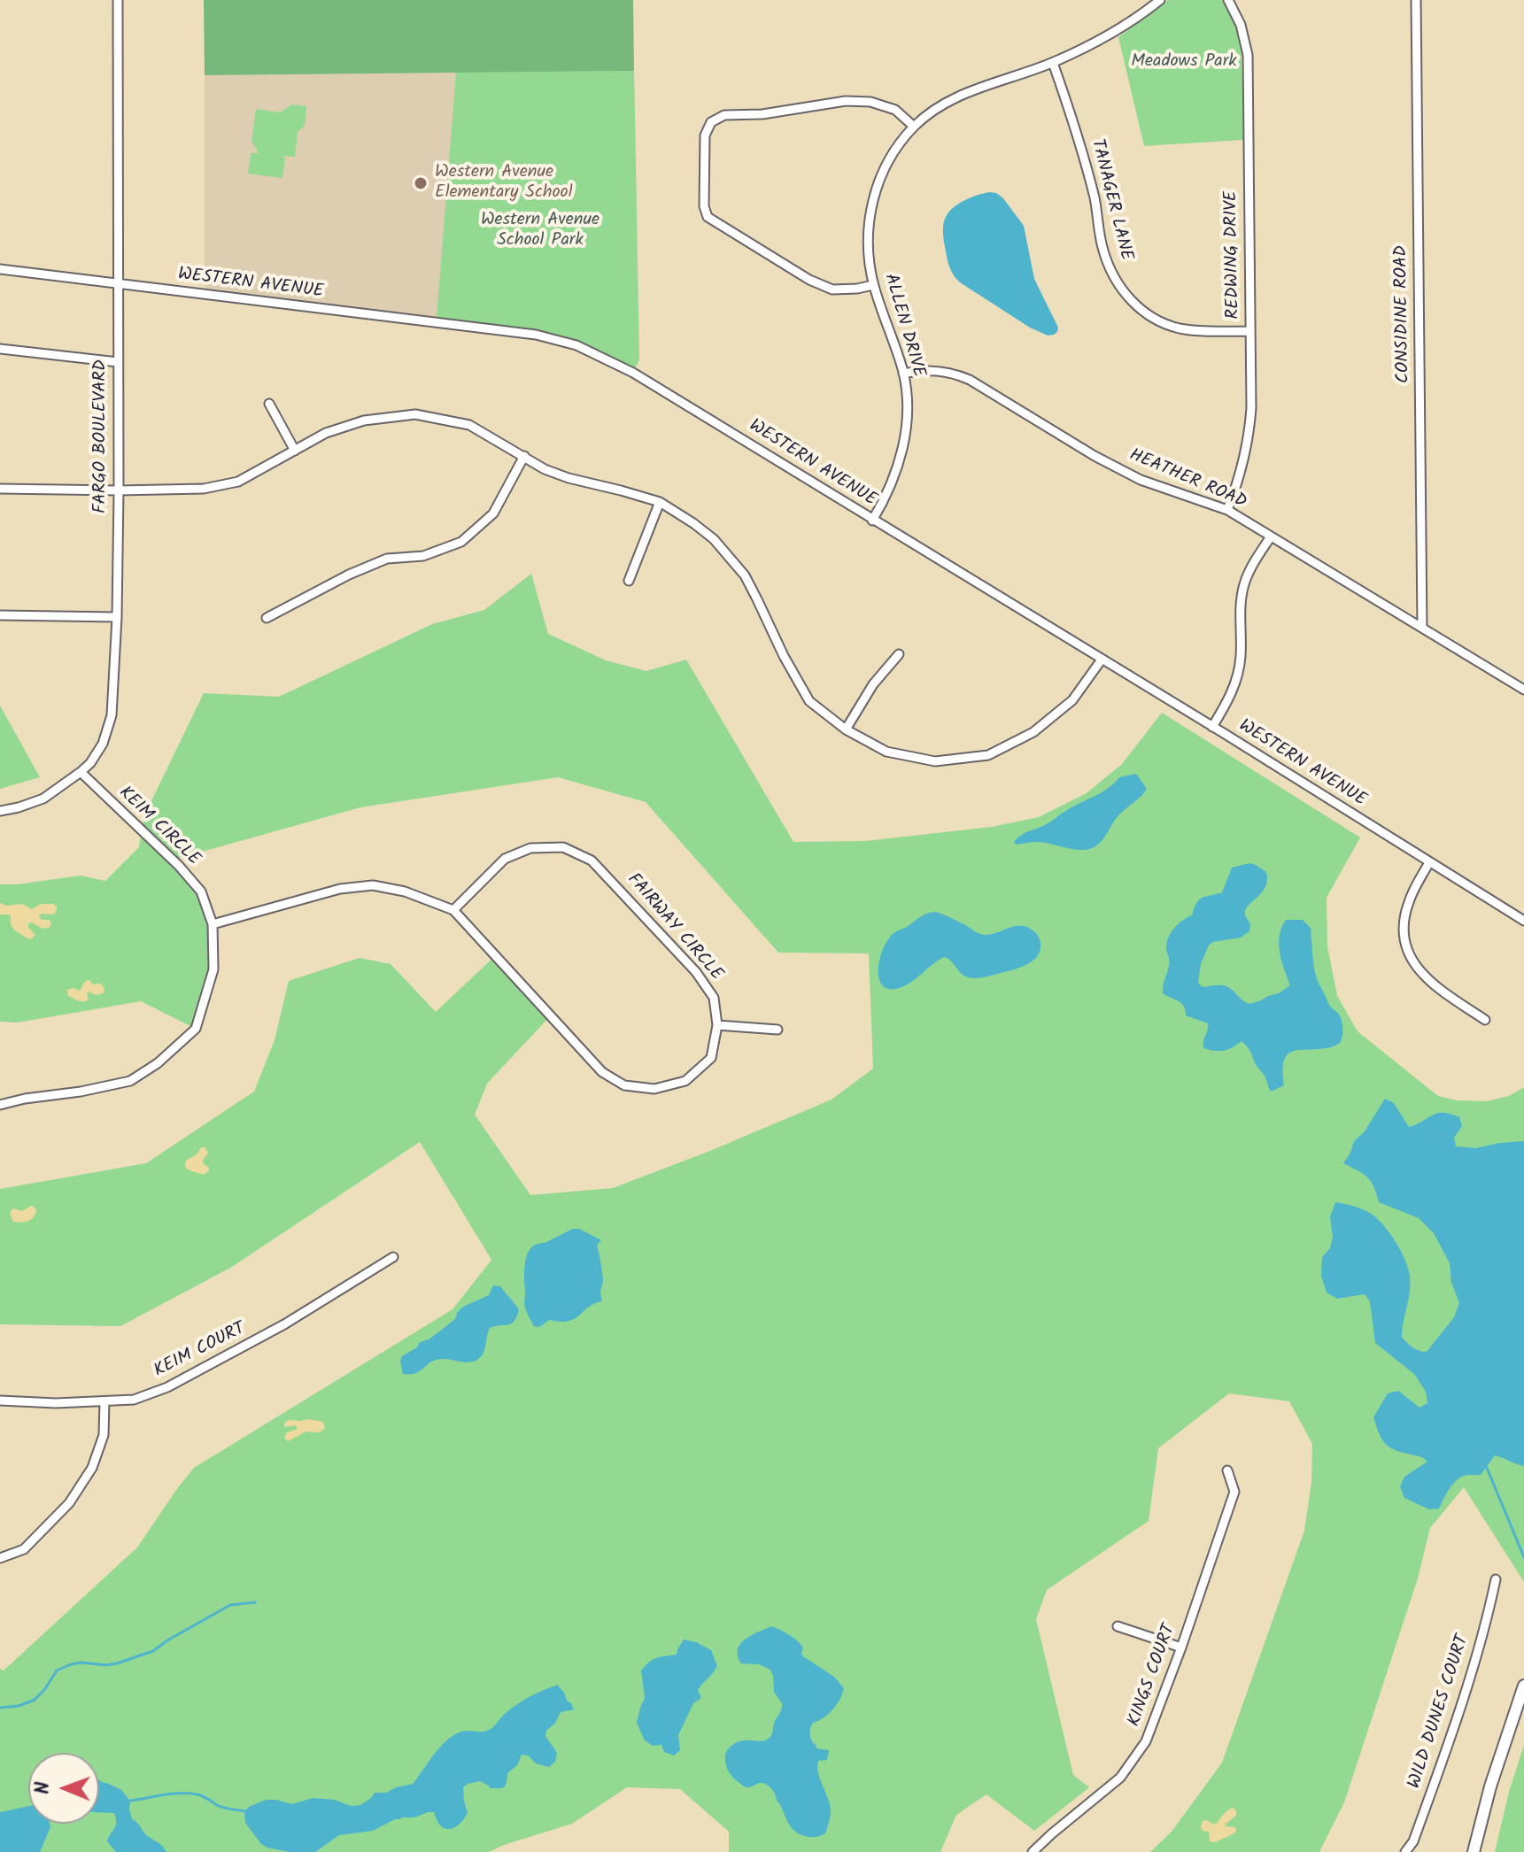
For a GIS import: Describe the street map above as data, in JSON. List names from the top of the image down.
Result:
{
  "streets": {
    "street": [
      "TANAGER LANE",
      "REDWING DRIVE",
      "WESTERN AVENUE",
      "CONSIDINE ROAD",
      "ALLEN DRIVE",
      "FARGO BOULEVARD",
      "HEATHER ROAD",
      "KEIM CIRCLE",
      "FAIRWAY CIRCLE",
      "KEIM COURT",
      "KINGS COURT",
      "WILD DUNES COURT"
    ]
  },
  "crossings": [
    ["TANAGER LANE", "REDWING DRIVE"],
    ["TANAGER LANE", "ALLEN DRIVE"],
    ["REDWING DRIVE", "HEATHER ROAD"],
    ["WESTERN AVENUE", "ALLEN DRIVE"],
    ["WESTERN AVENUE", "FARGO BOULEVARD"],
    ["CONSIDINE ROAD", "HEATHER ROAD"],
    ["ALLEN DRIVE", "HEATHER ROAD"],
    ["FARGO BOULEVARD", "KEIM CIRCLE"],
    ["KEIM CIRCLE", "FAIRWAY CIRCLE"]
  ],
  "parks": ["Meadows Park", "Western Avenue School Park"],
  "places": ["Western Avenue Elementary School"],
  "north": "left"
}
